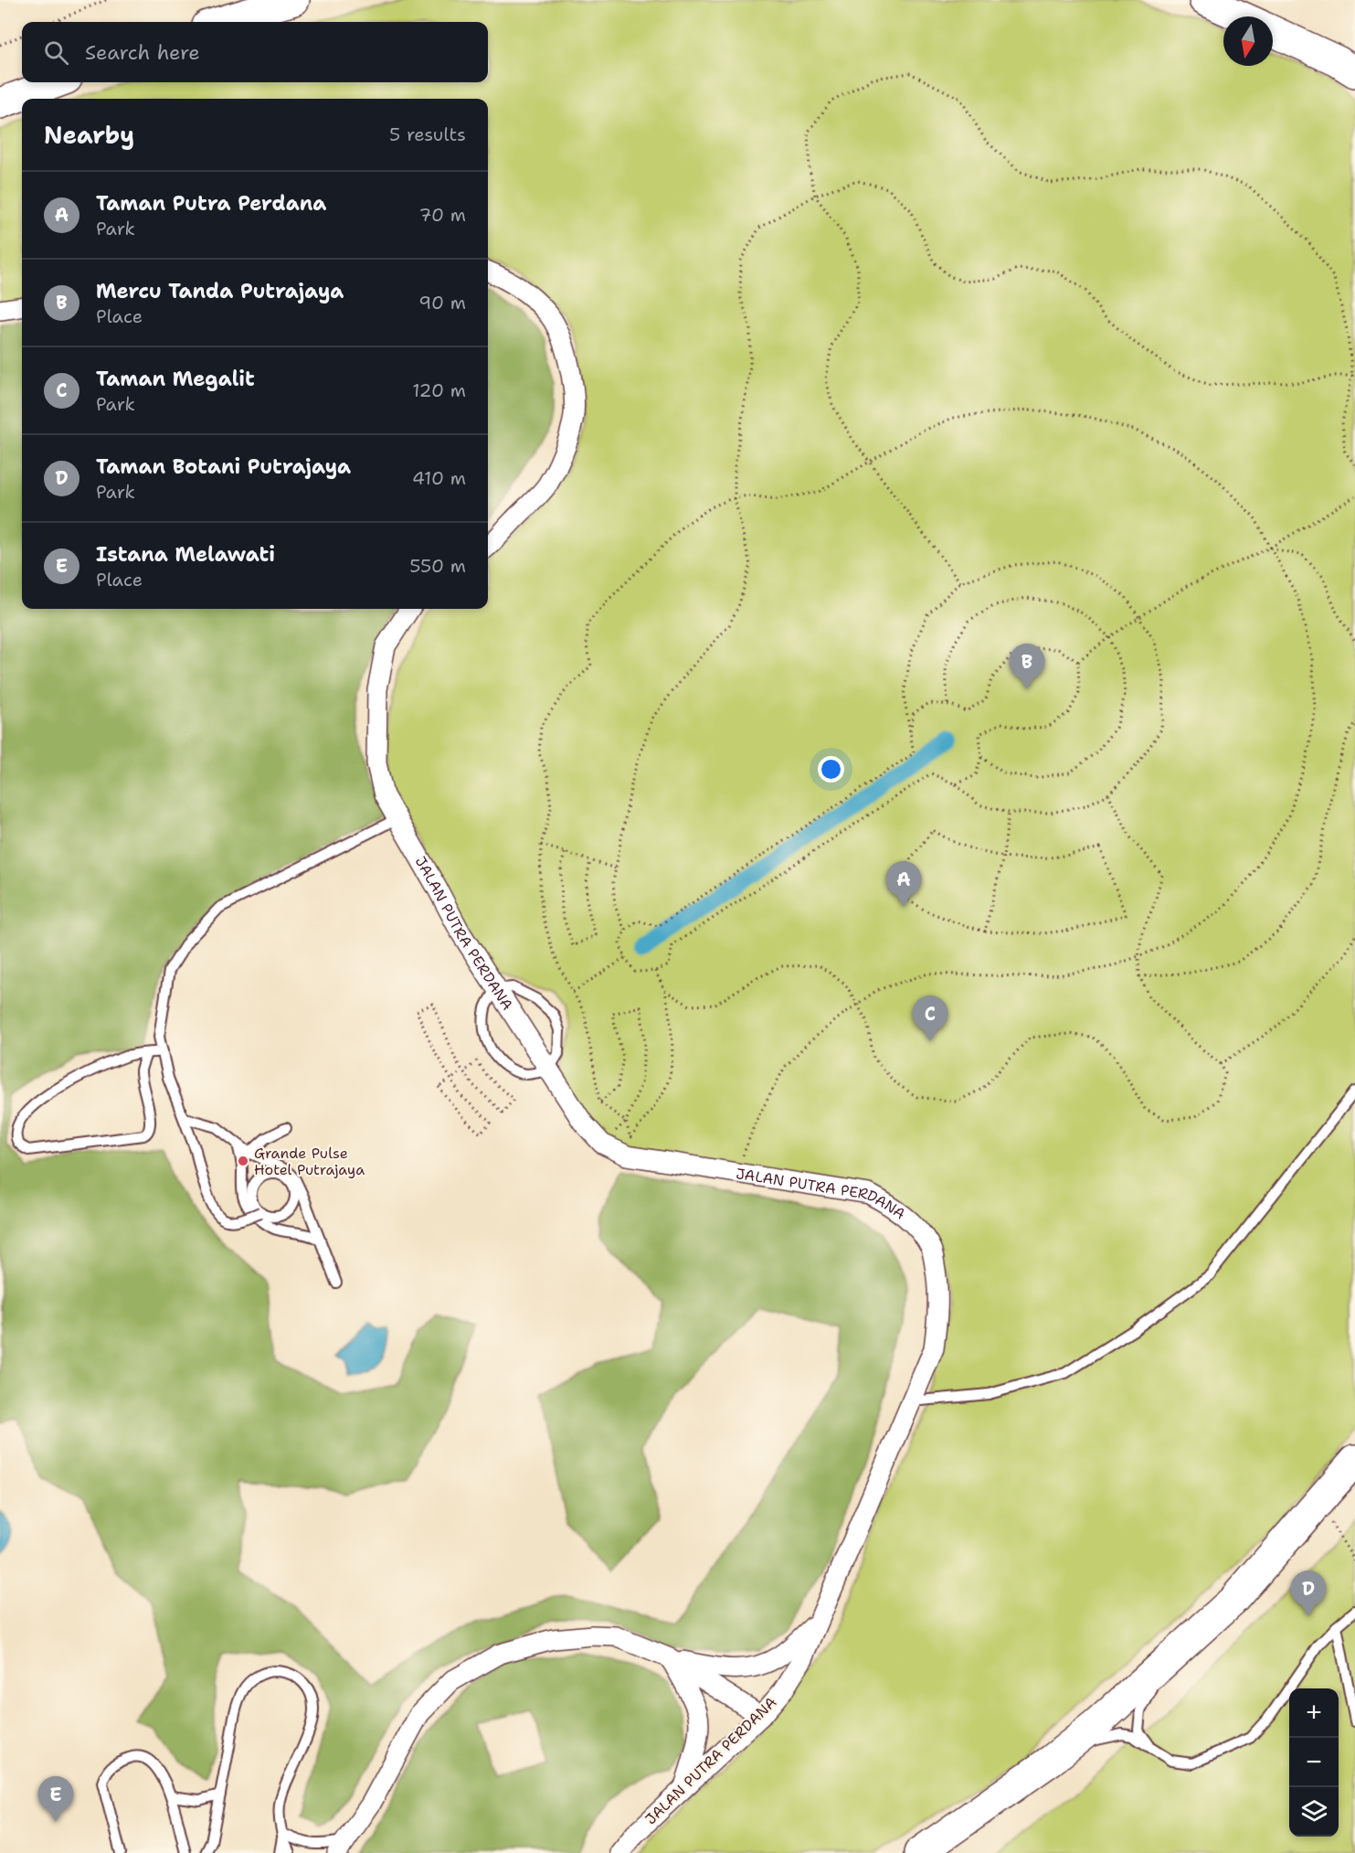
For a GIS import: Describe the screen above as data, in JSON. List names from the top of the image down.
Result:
{
  "streets": {
    "street": ["JALAN PUTRA PERDANA"]
  },
  "places": ["Grande Pulse Hotel Putrajaya"],
  "north": "bottom",
  "page": {
    "search": "Search here",
    "heading": ["Nearby", "5 results"],
    "list": [
      {
        "mark": "A",
        "name": "Taman Putra Perdana",
        "note": "Park",
        "value": "70 m"
      },
      {
        "mark": "B",
        "name": "Mercu Tanda Putrajaya",
        "note": "Place",
        "value": "90 m"
      },
      {
        "mark": "C",
        "name": "Taman Megalit",
        "note": "Park",
        "value": "120 m"
      },
      {
        "mark": "D",
        "name": "Taman Botani Putrajaya",
        "note": "Park",
        "value": "410 m"
      },
      {
        "mark": "E",
        "name": "Istana Melawati",
        "note": "Place",
        "value": "550 m"
      }
    ],
    "pins": [
      "B",
      "A",
      "C",
      "D",
      "E"
    ],
    "map_buttons": ["+", "−"]
  }
}
